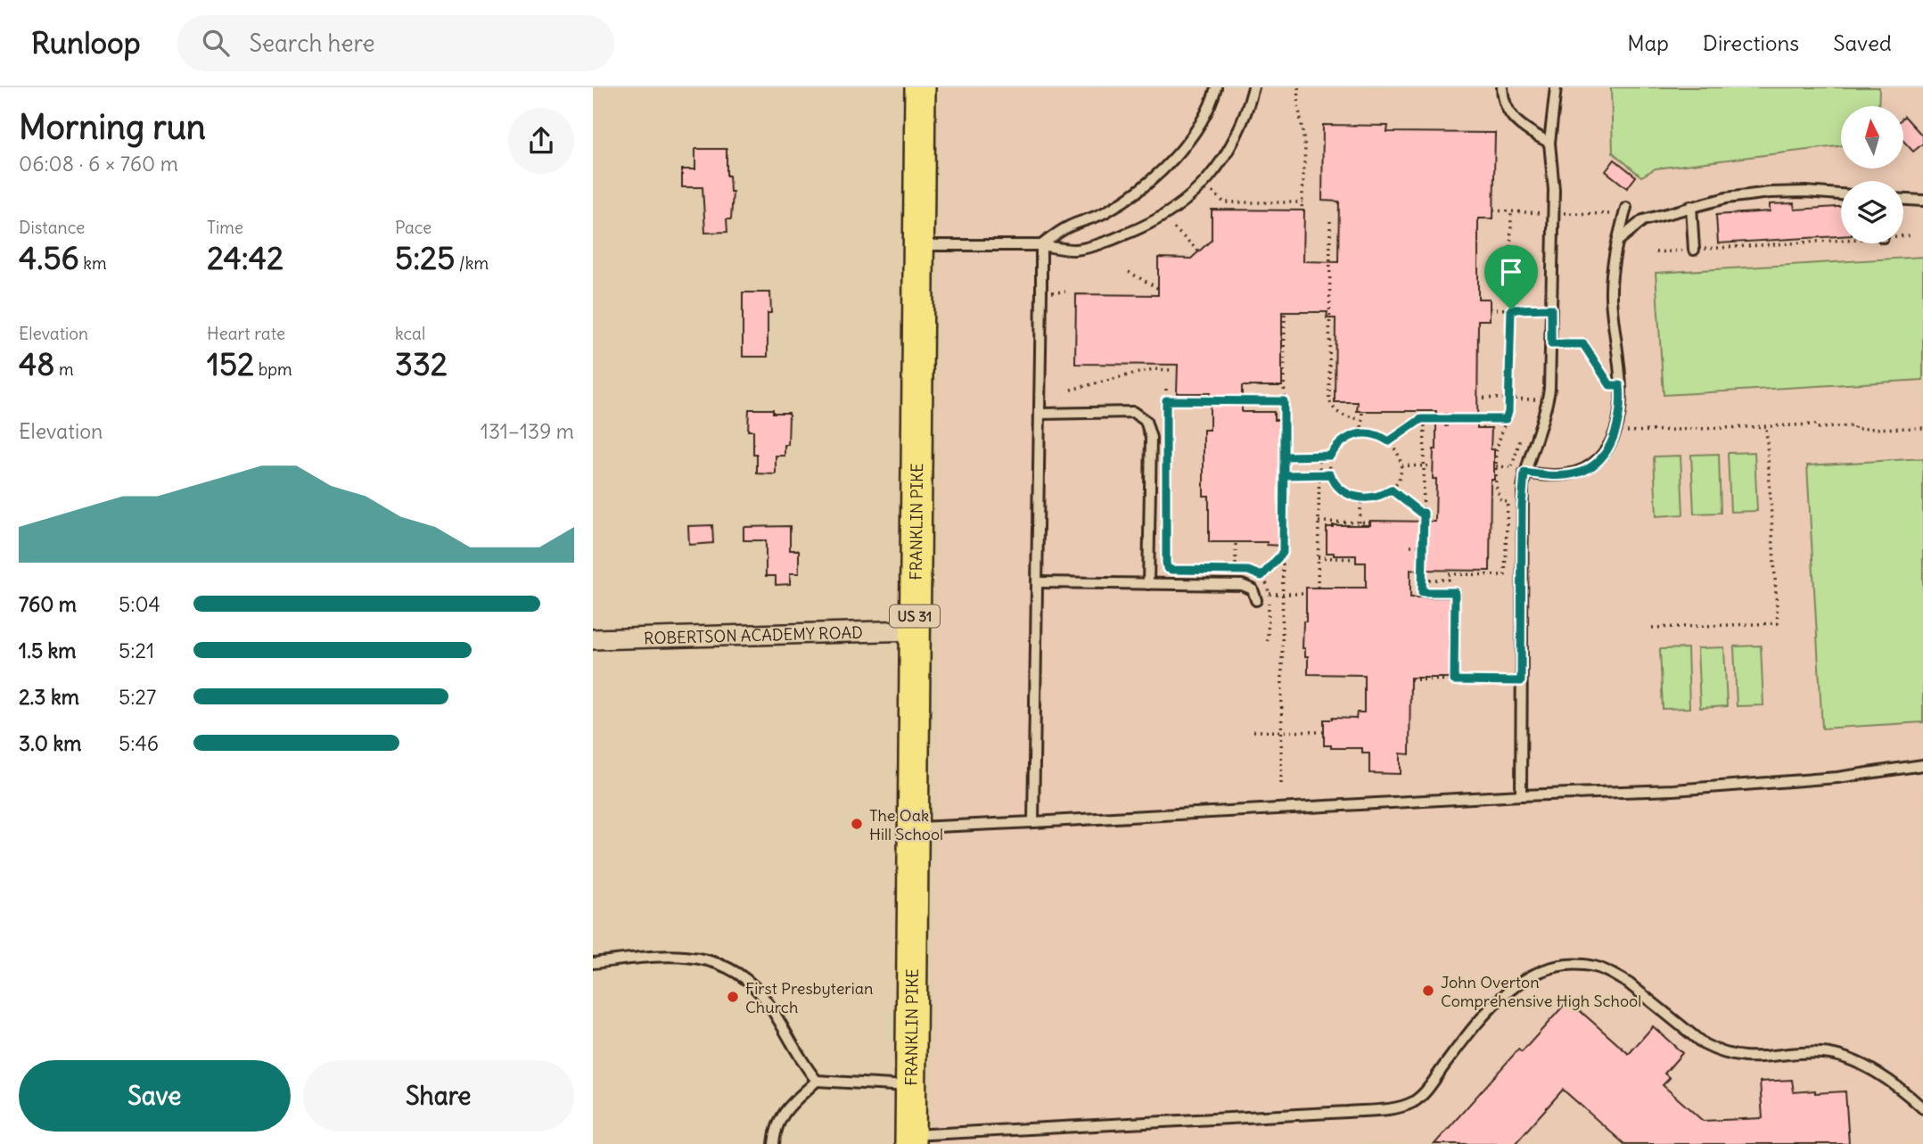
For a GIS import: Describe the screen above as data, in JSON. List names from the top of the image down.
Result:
{
  "streets": {
    "main road": ["FRANKLIN PIKE", "US 31"],
    "street": ["ROBERTSON ACADEMY ROAD"]
  },
  "crossings": [
    ["FRANKLIN PIKE", "ROBERTSON ACADEMY ROAD"]
  ],
  "places": ["The Oak Hill School", "John Overton Comprehensive High School", "First Presbyterian Church"],
  "north": "top",
  "page": {
    "header": "Runloop",
    "search": "Search here",
    "nav": ["Map", "Directions", "Saved"],
    "heading": ["Morning run", "06:08 · 6 × 760 m"],
    "stats": [
      ["Distance", "4.56 km"],
      ["Time", "24:42"],
      ["Pace", "5:25 /km"],
      ["Elevation", "48 m"],
      ["Heart rate", "152 bpm"],
      ["kcal", "332"]
    ],
    "chart": ["Elevation", "131–139 m"],
    "list": [
      {
        "name": "760 m",
        "note": "5:04"
      },
      {
        "name": "1.5 km",
        "note": "5:21"
      },
      {
        "name": "2.3 km",
        "note": "5:27"
      },
      {
        "name": "3.0 km",
        "note": "5:46"
      }
    ],
    "buttons": ["Save", "Share"]
  }
}
